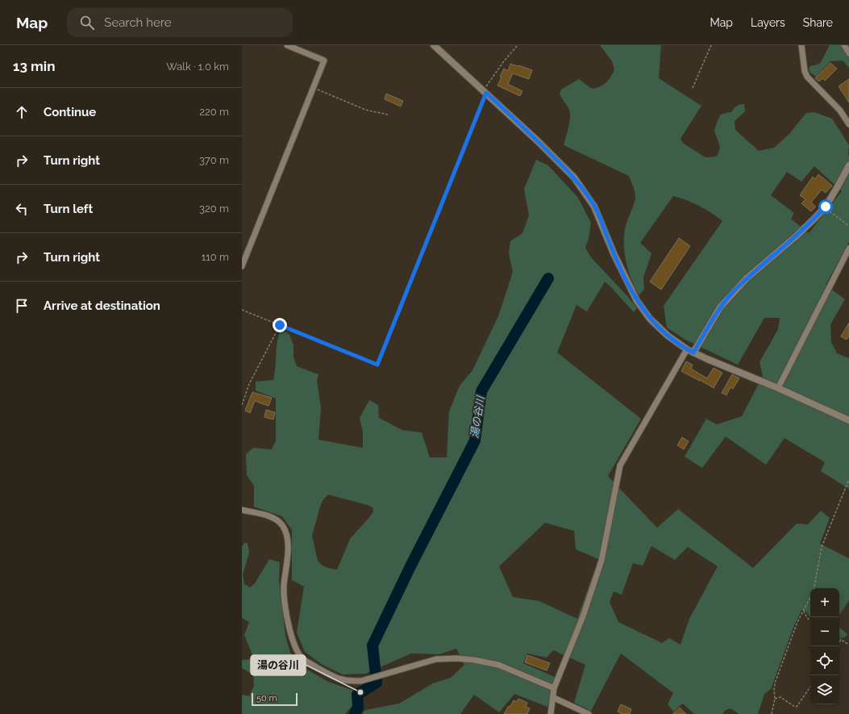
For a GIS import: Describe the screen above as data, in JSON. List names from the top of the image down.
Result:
{
  "water": ["湯の谷川"],
  "places": ["湯の谷川"],
  "scale_bar": "50 m",
  "page": {
    "header": "Map",
    "search": "Search here",
    "nav": ["Map", "Layers", "Share"],
    "heading": ["13 min", "Walk · 1.0 km"],
    "list": [
      ["Continue", "220 m"],
      ["Turn right", "370 m"],
      ["Turn left", "320 m"],
      ["Turn right", "110 m"],
      "Arrive at destination"
    ],
    "map_buttons": ["+", "−"],
    "scale": "50 m"
  }
}
